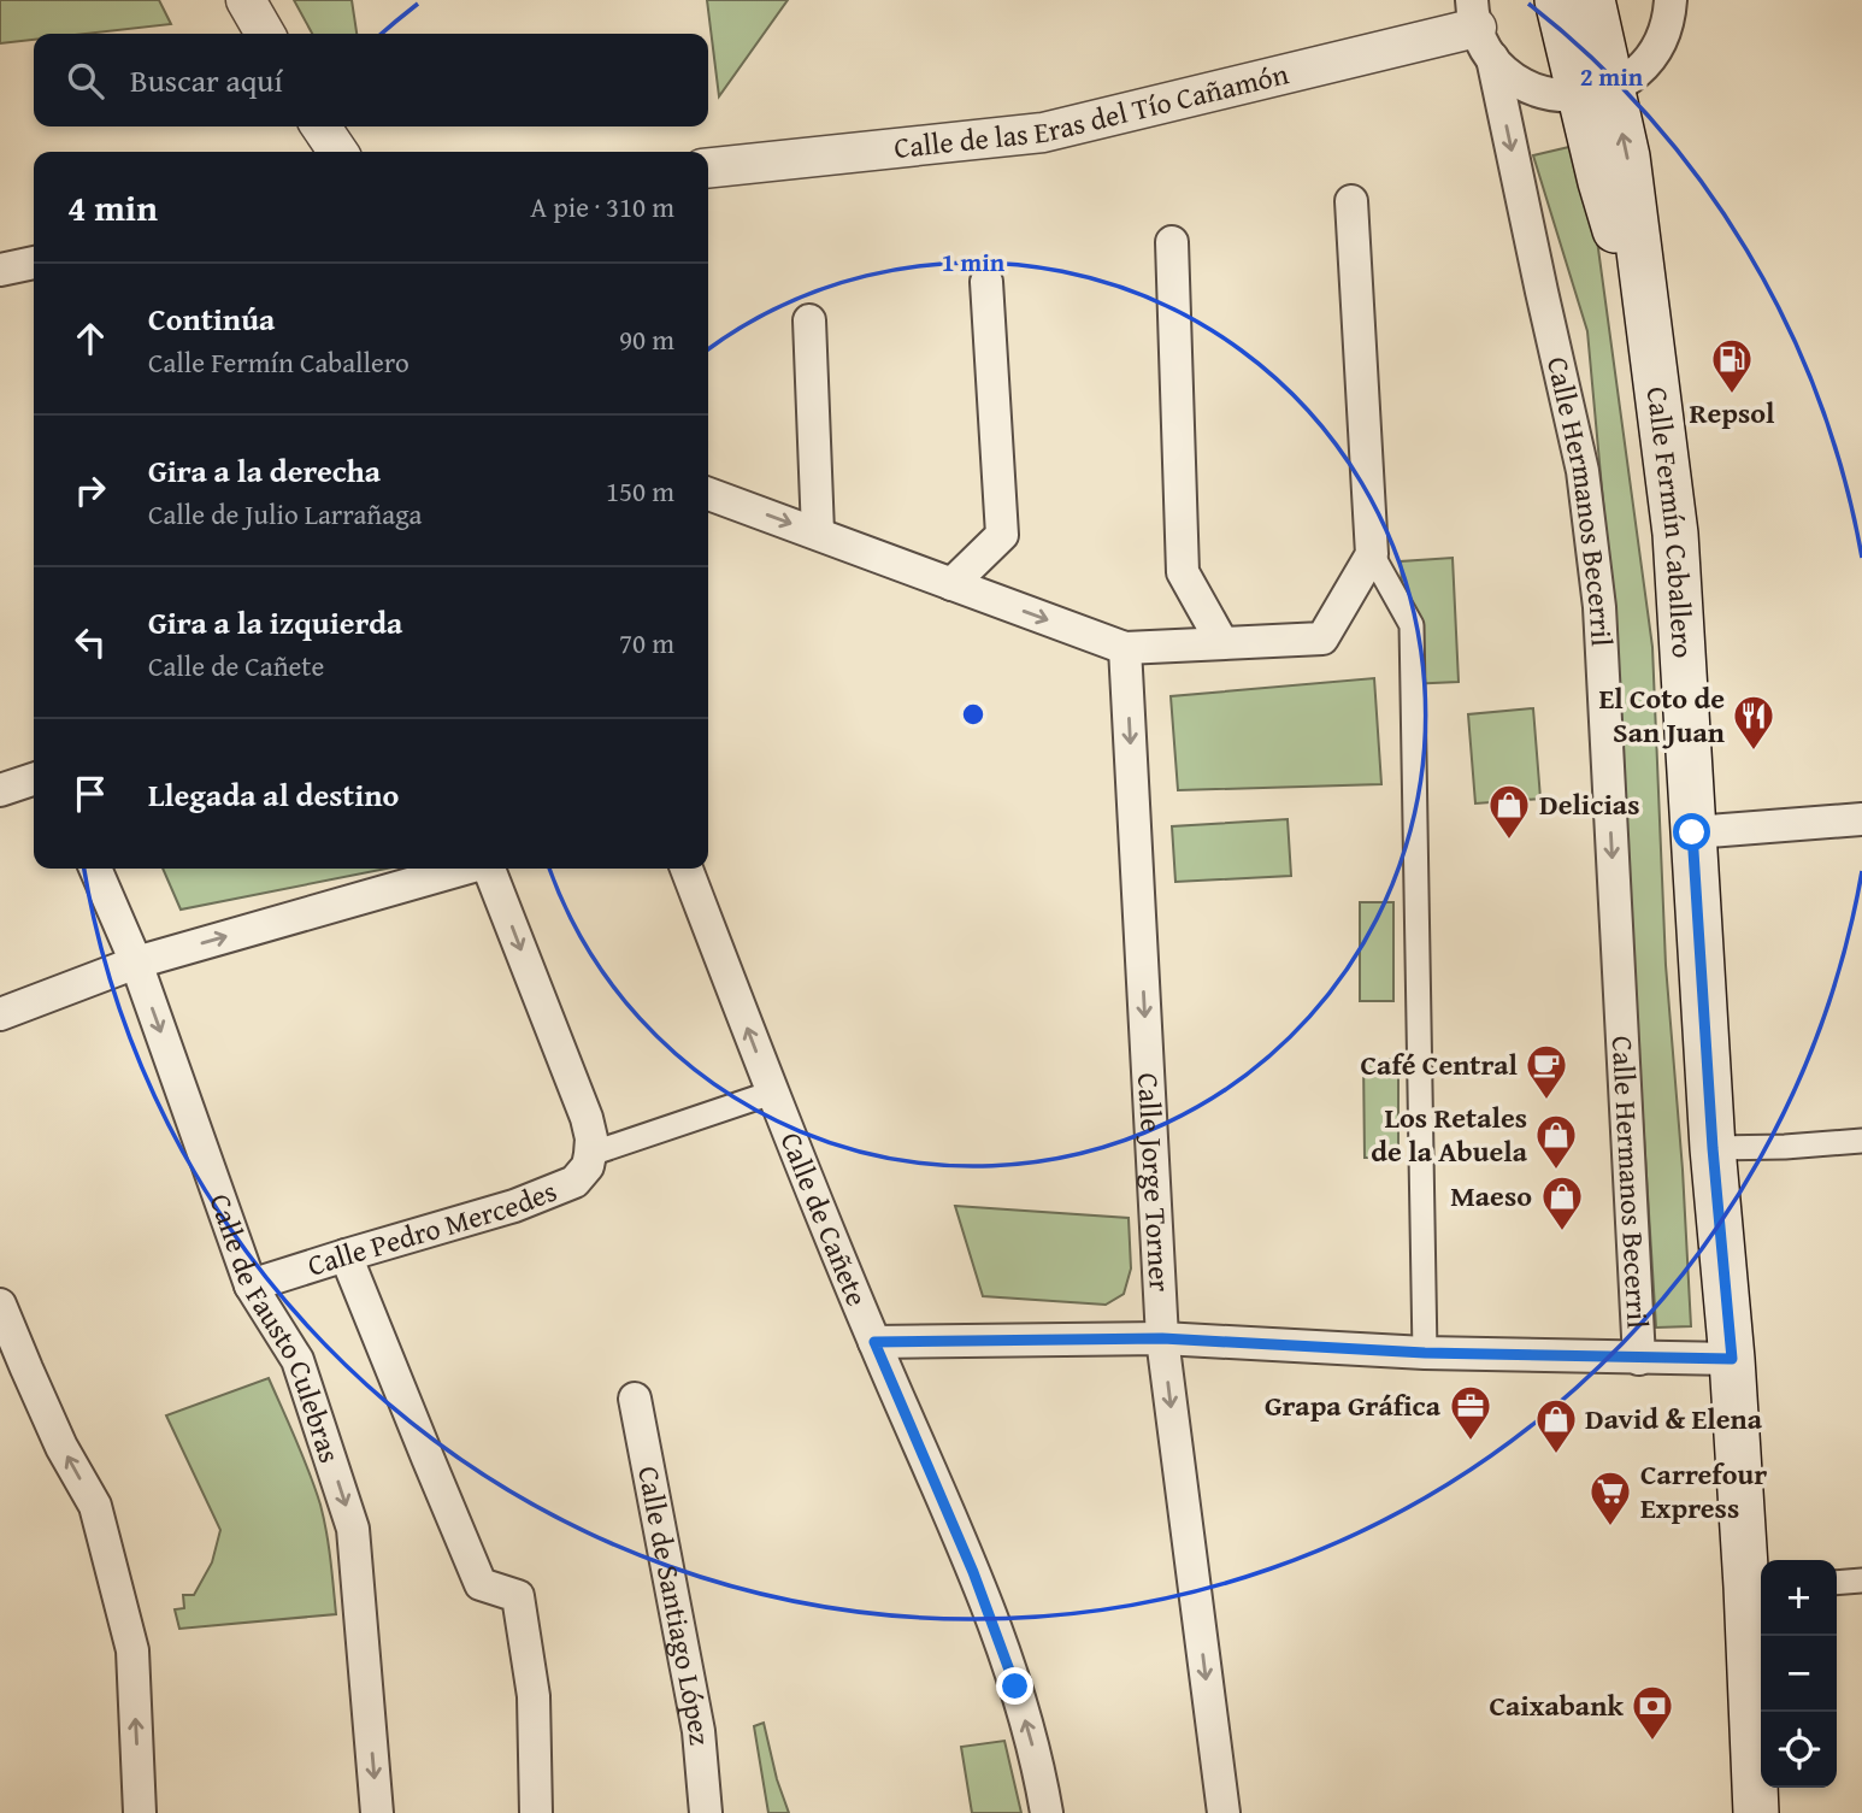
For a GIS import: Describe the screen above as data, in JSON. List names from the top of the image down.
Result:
{
  "streets": {
    "main road": ["Calle Fermín Caballero"],
    "street": [
      "Calle de las Eras del Tío Cañamón",
      "Calle Hermanos Becerril",
      "Calle Jorge Torner",
      "Calle de Cañete",
      "Calle Pedro Mercedes",
      "Calle de Fausto Culebras",
      "Calle de Santiago López"
    ]
  },
  "crossings": [
    ["Calle de las Eras del Tío Cañamón", "Calle Hermanos Becerril"],
    ["Calle Pedro Mercedes", "Calle de Fausto Culebras"]
  ],
  "one_way": ["Calle de Cañete"],
  "places": {
    "fuel station": ["Repsol"],
    "restaurant": ["El Coto de San Juan"],
    "shop": [
      "Delicias",
      "Los Retales de la Abuela",
      "Maeso",
      "David & Elena"
    ],
    "cafe": ["Café Central"],
    "office": ["Grapa Gráfica"],
    "supermarket": ["Carrefour Express"],
    "bank": ["Caixabank"]
  },
  "page": {
    "search": "Buscar aquí",
    "heading": ["4 min", "A pie · 310 m"],
    "list": [
      ["Continúa", "Calle Fermín Caballero", "90 m"],
      ["Gira a la derecha", "Calle de Julio Larrañaga", "150 m"],
      ["Gira a la izquierda", "Calle de Cañete", "70 m"],
      "Llegada al destino"
    ],
    "map_buttons": ["+", "−"]
  },
  "rings": ["2 min", "1 min"]
}
